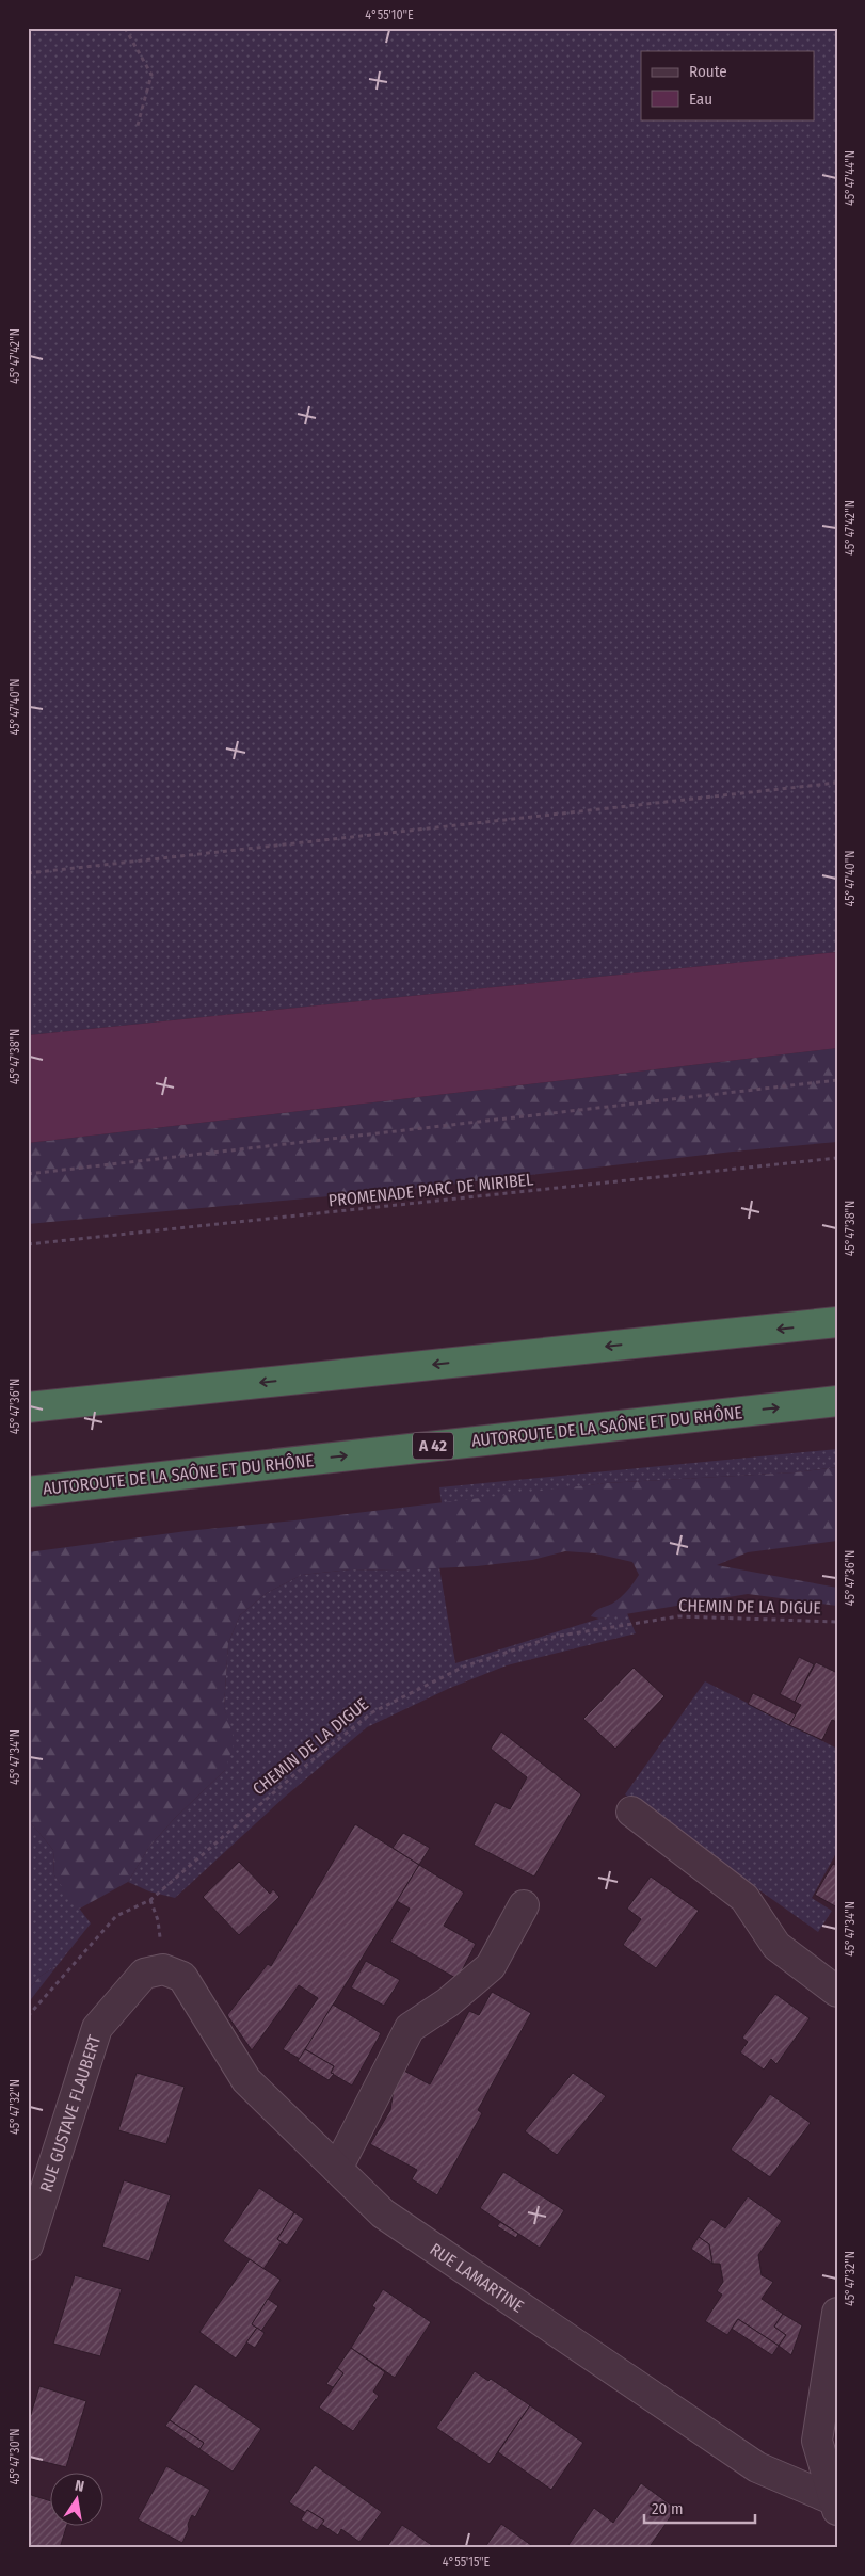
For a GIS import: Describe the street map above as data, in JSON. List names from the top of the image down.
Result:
{
  "streets": {
    "highway": ["AUTOROUTE DE LA SAÔNE ET DU RHÔNE", "A 42"],
    "street": ["RUE GUSTAVE FLAUBERT", "RUE LAMARTINE"],
    "path": ["PROMENADE PARC DE MIRIBEL", "CHEMIN DE LA DIGUE"]
  },
  "crossings": [
    ["RUE GUSTAVE FLAUBERT", "RUE LAMARTINE"]
  ],
  "legend": ["Route", "Eau"],
  "scale_bar": "20 m",
  "north": "top",
  "coordinates": [
    "4°55'10\"E",
    "45°47'44\"N",
    "45°47'42\"N",
    "45°47'40\"N",
    "45°47'38\"N",
    "45°47'36\"N",
    "45°47'34\"N",
    "45°47'32\"N",
    "45°47'30\"N",
    "4°55'15\"E"
  ]
}
